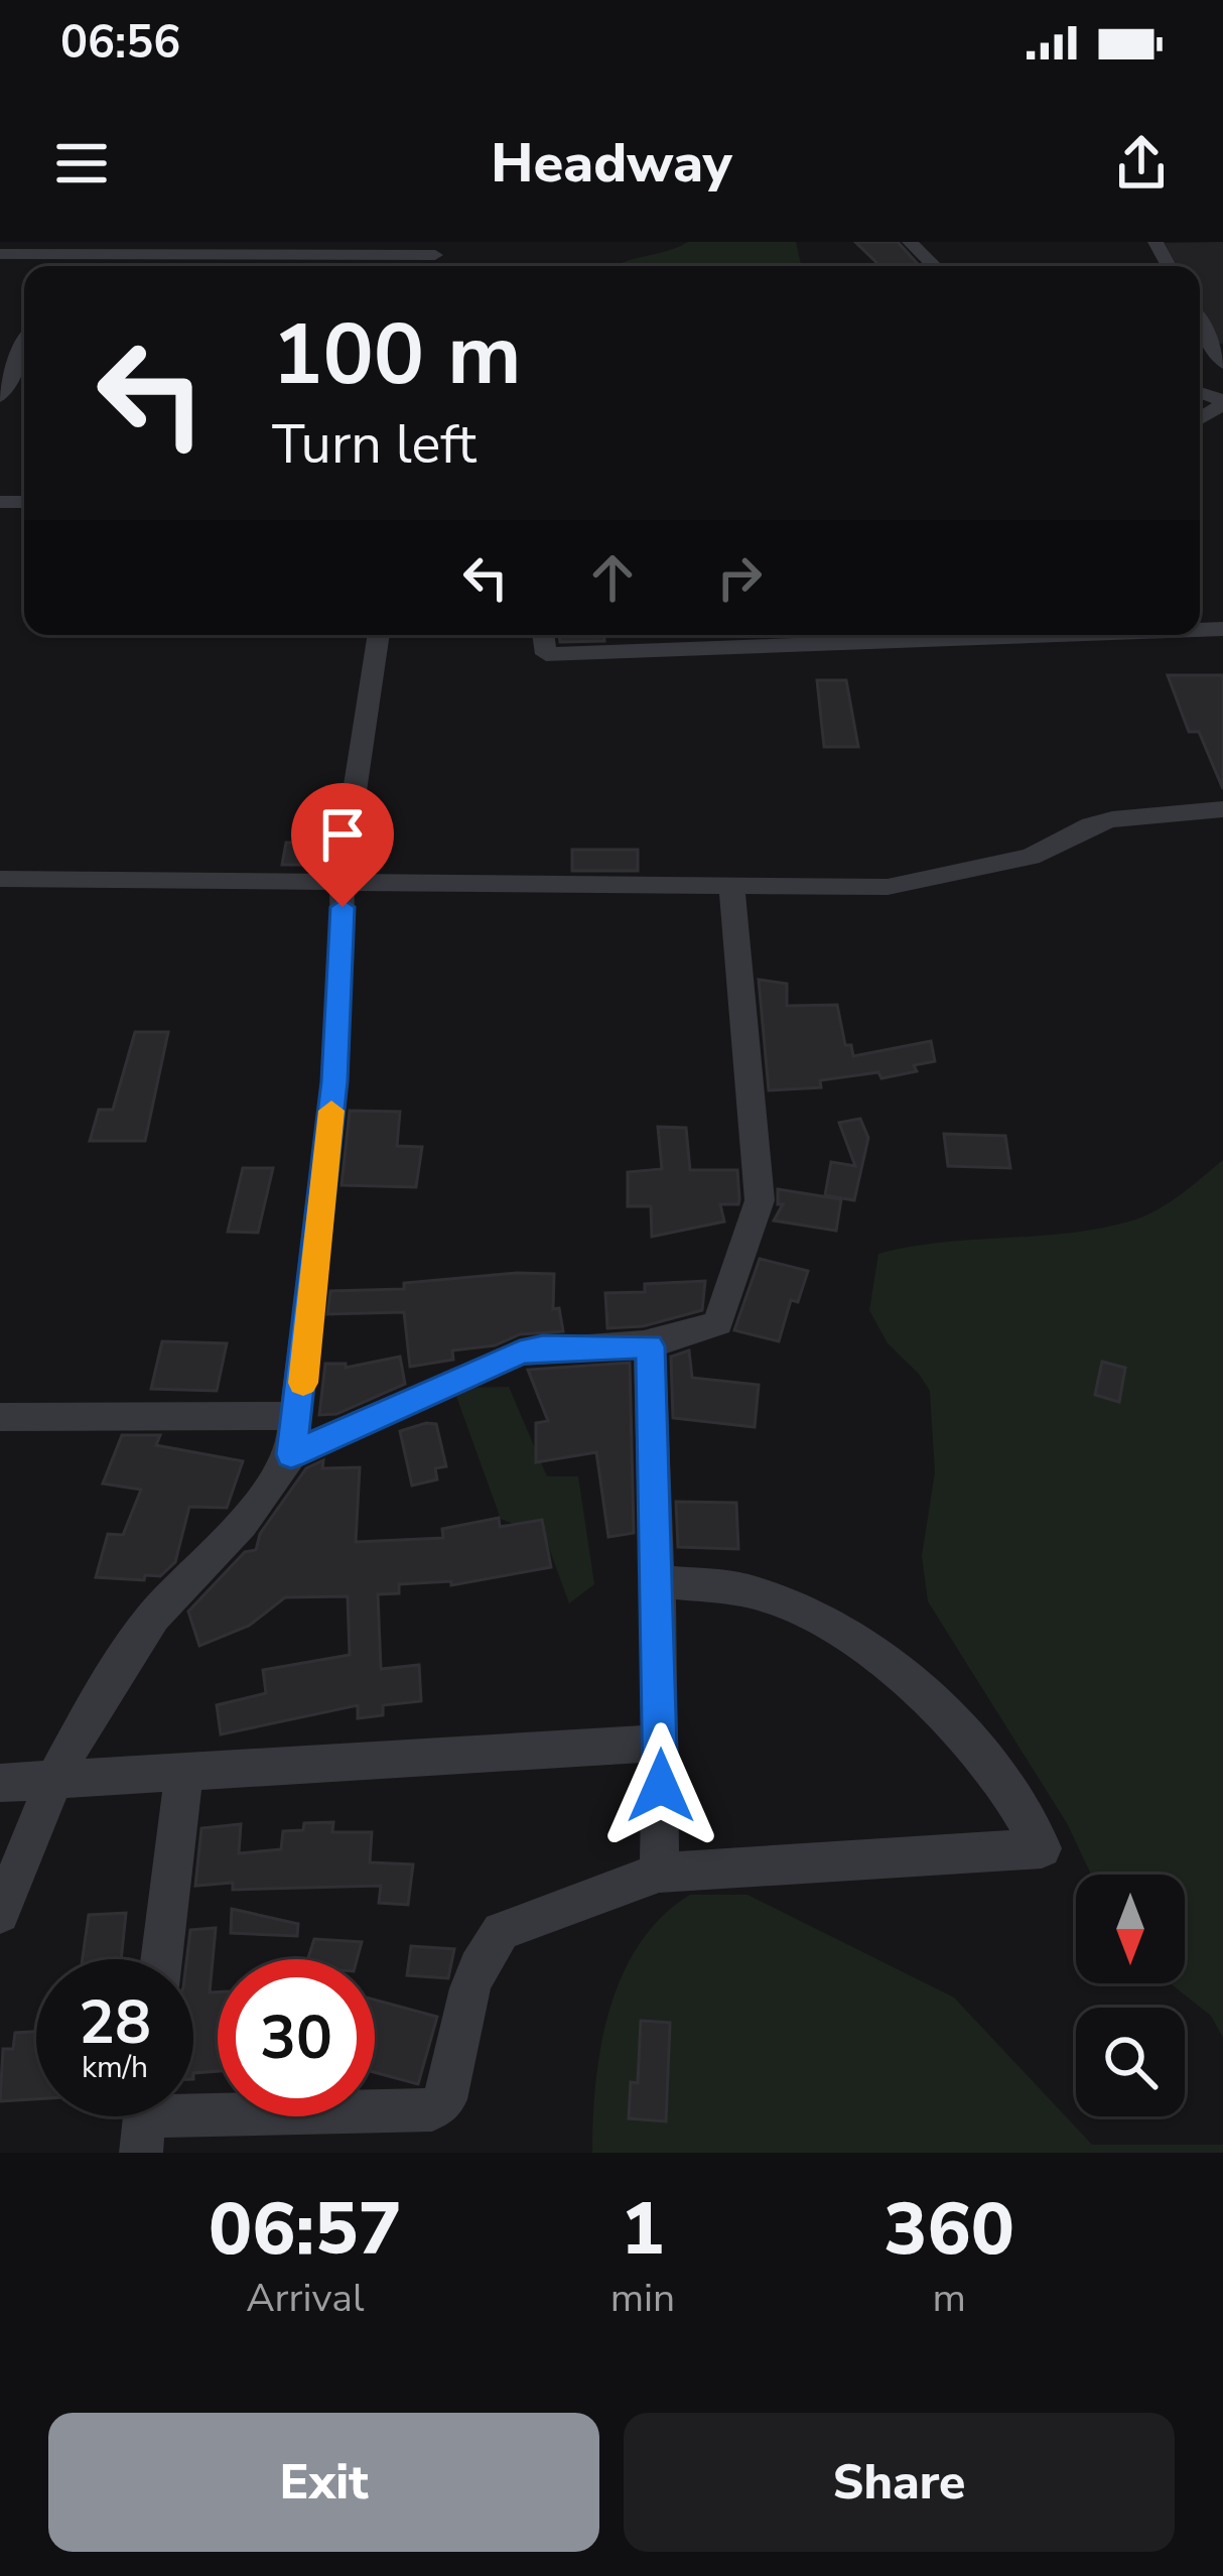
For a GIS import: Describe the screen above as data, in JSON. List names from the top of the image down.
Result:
{
  "north": "bottom",
  "page": {
    "status": "06:56",
    "header": "Headway",
    "turn": ["100 m", "Turn left"],
    "speed": "28 km/h",
    "limit": "30",
    "eta": [
      "06:57",
      "Arrival",
      "1",
      "min",
      "360",
      "m"
    ],
    "buttons": ["Exit", "Share"]
  }
}
